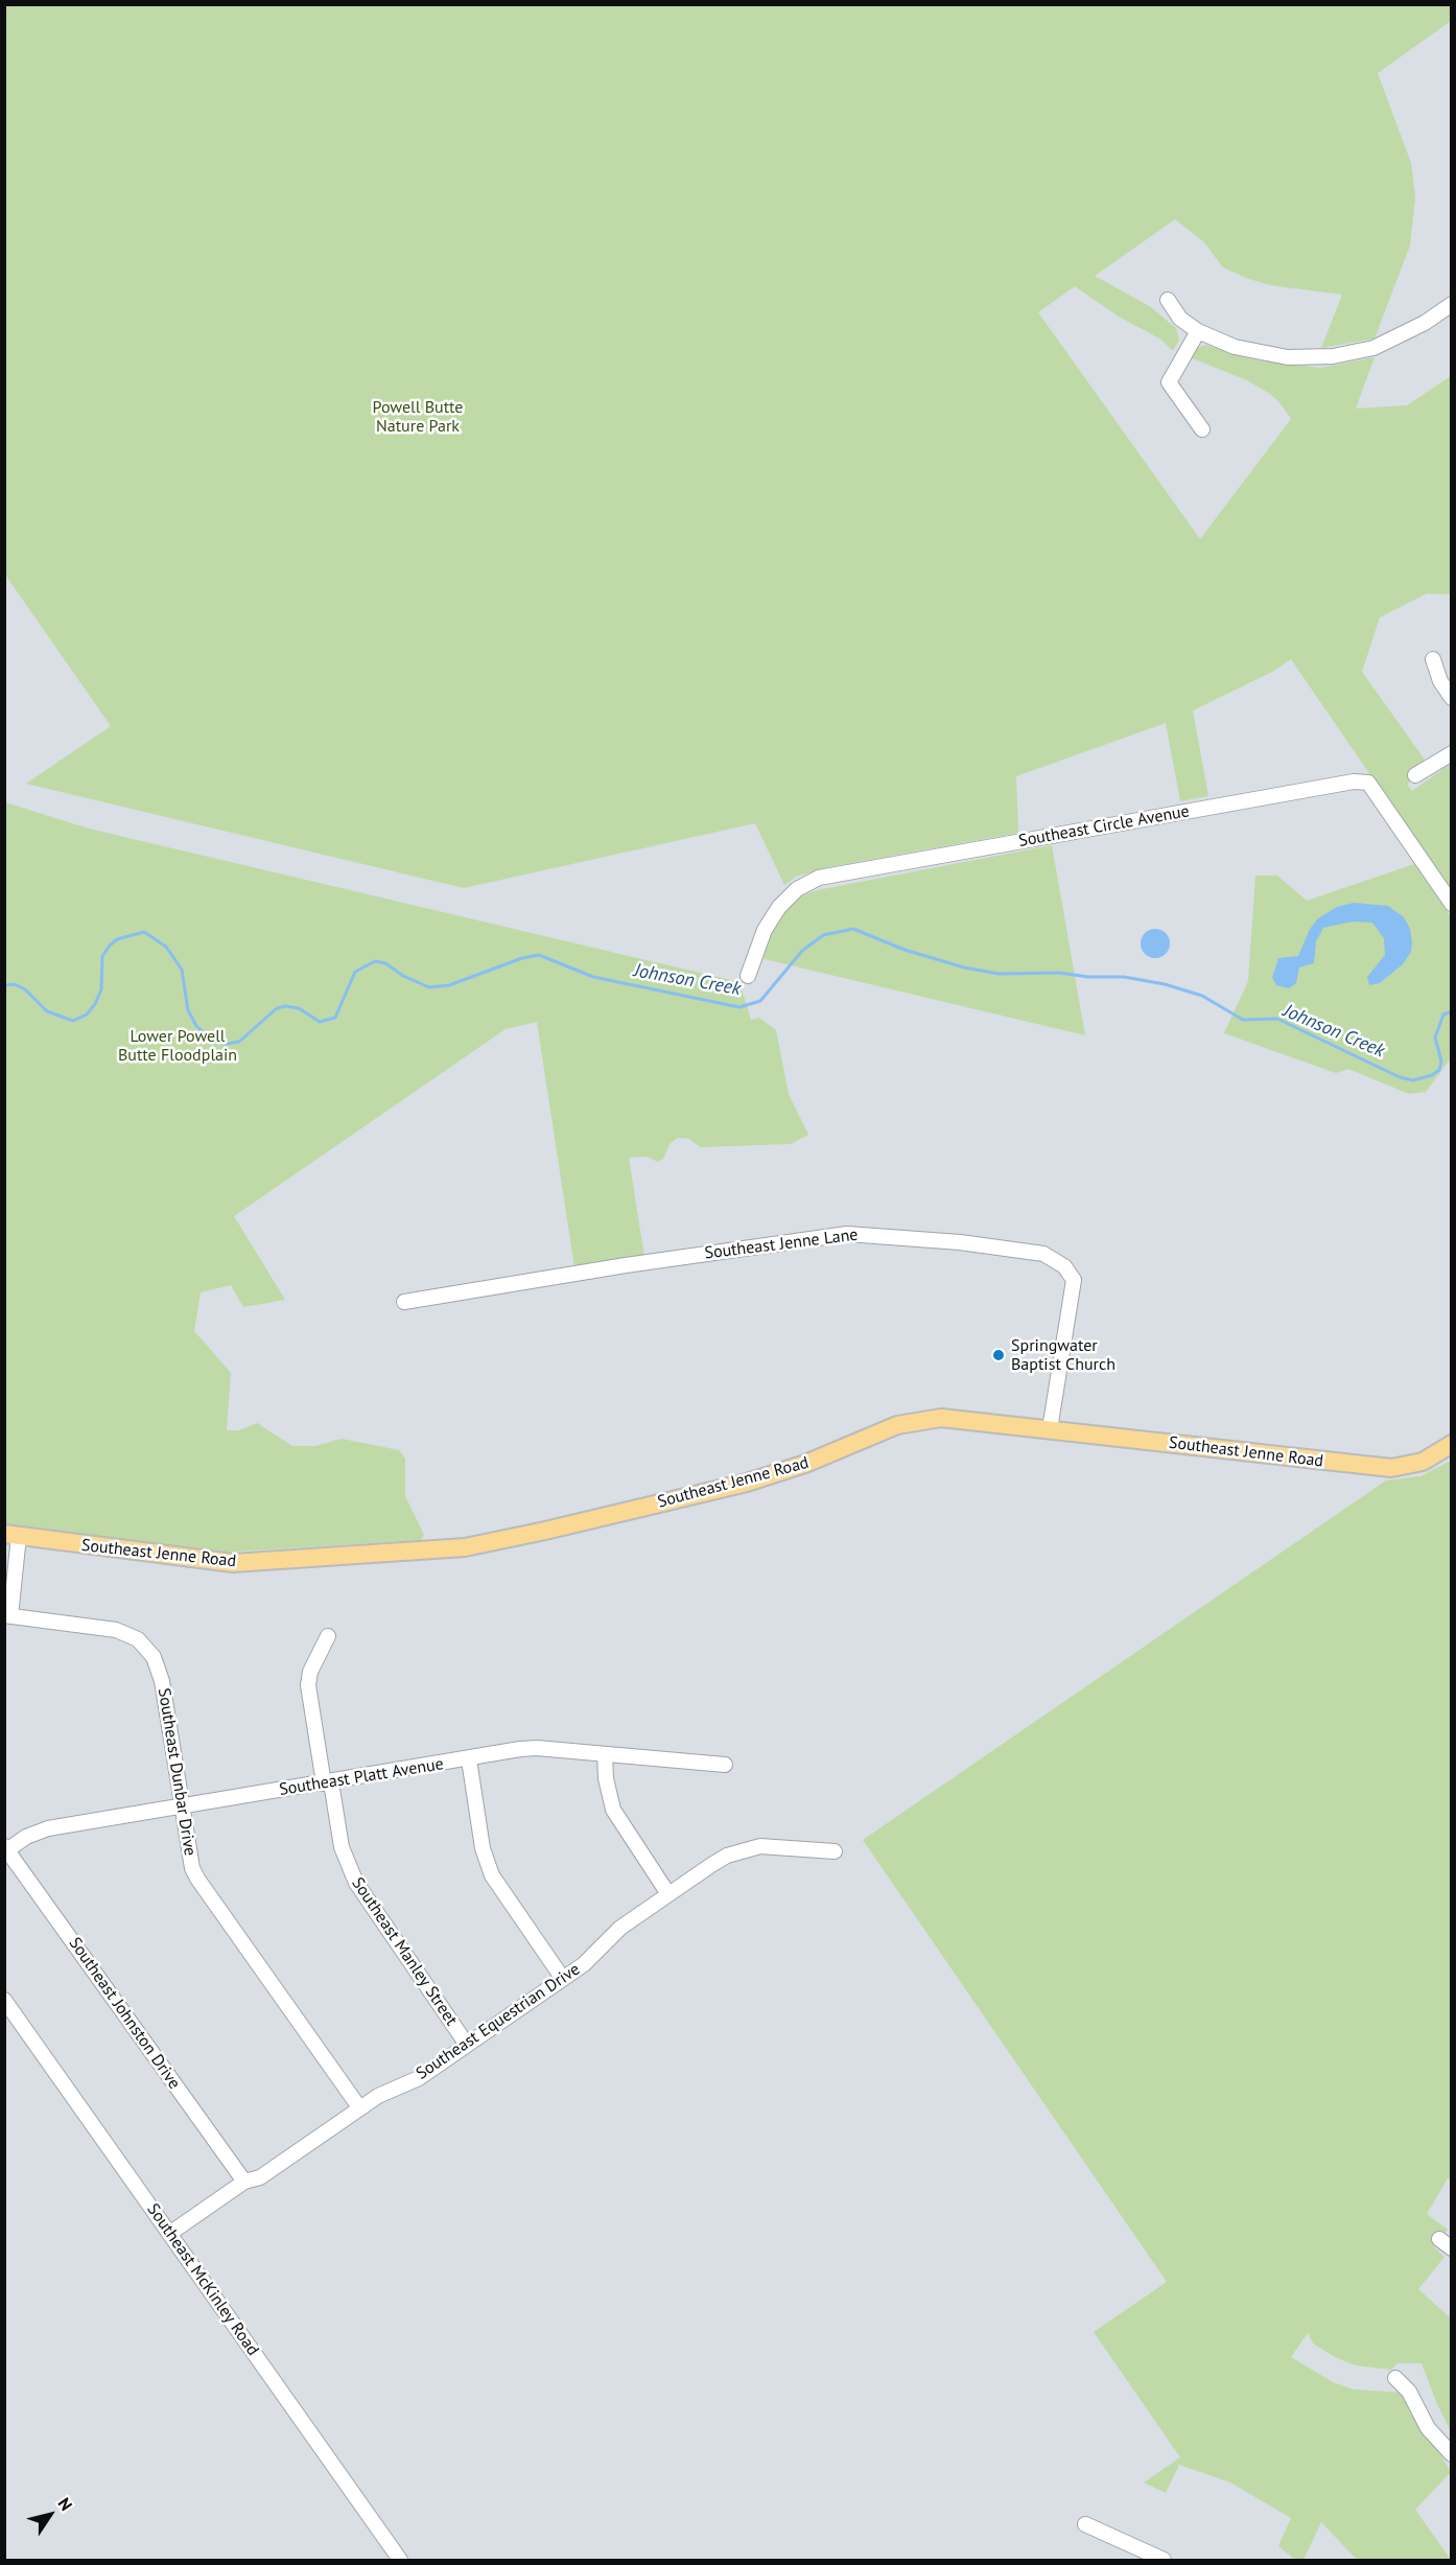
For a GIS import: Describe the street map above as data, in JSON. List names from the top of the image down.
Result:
{
  "streets": {
    "main road": ["Southeast Jenne Road"],
    "street": [
      "Southeast Circle Avenue",
      "Southeast Jenne Lane",
      "Southeast Dunbar Drive",
      "Southeast Platt Avenue",
      "Southeast Manley Street",
      "Southeast Johnston Drive",
      "Southeast Equestrian Drive",
      "Southeast McKinley Road"
    ]
  },
  "crossings": [
    ["Southeast Jenne Lane", "Southeast Jenne Road"],
    ["Southeast Dunbar Drive", "Southeast Platt Avenue"],
    ["Southeast Dunbar Drive", "Southeast Equestrian Drive"],
    ["Southeast Platt Avenue", "Southeast Manley Street"],
    ["Southeast Platt Avenue", "Southeast Johnston Drive"],
    ["Southeast Manley Street", "Southeast Equestrian Drive"],
    ["Southeast Johnston Drive", "Southeast Equestrian Drive"],
    ["Southeast Equestrian Drive", "Southeast McKinley Road"]
  ],
  "water": ["Johnson Creek"],
  "parks": ["Powell Butte Nature Park", "Lower Powell Butte Floodplain"],
  "places": ["Springwater Baptist Church"],
  "north": "top right"
}
